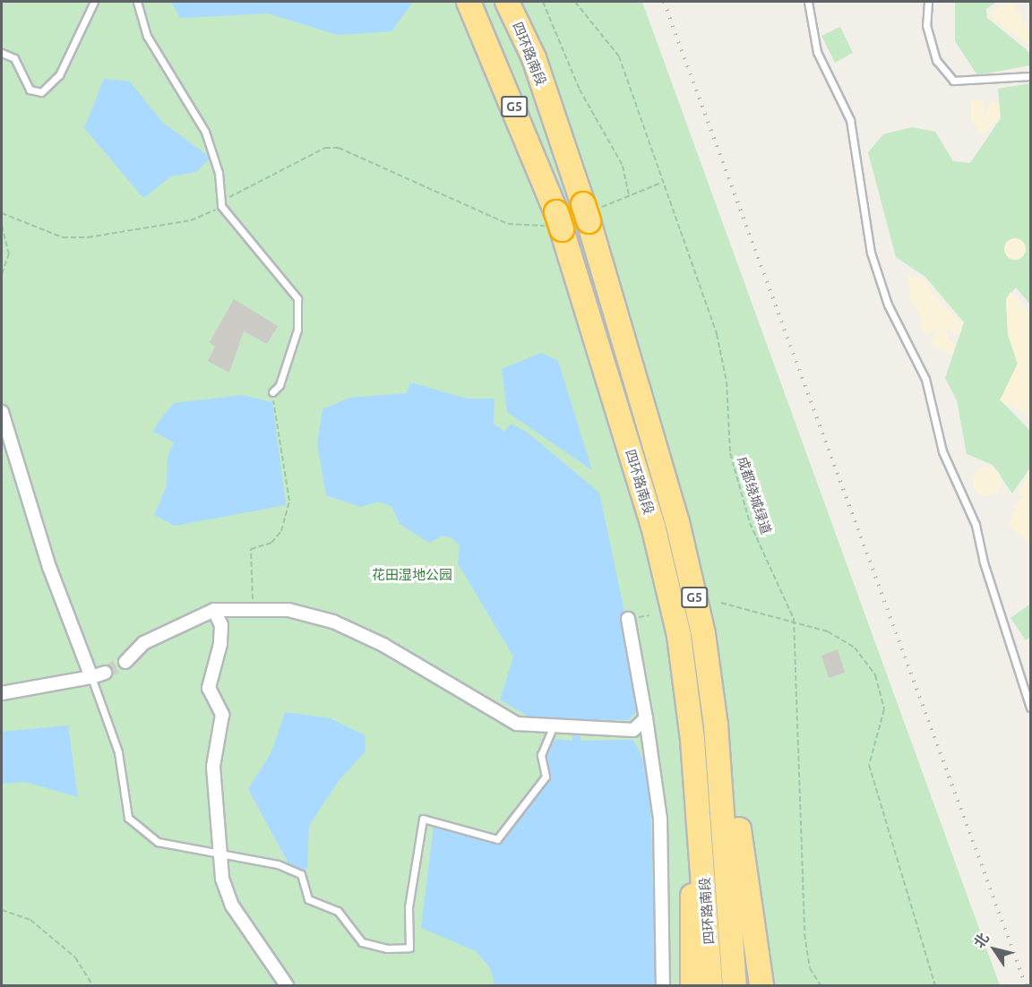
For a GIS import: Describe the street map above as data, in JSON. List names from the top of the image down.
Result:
{
  "streets": {
    "highway": ["四环路南段", "G5"],
    "path": ["成都绕城绿道"]
  },
  "parks": ["花田湿地公园"],
  "north": "top left"
}
